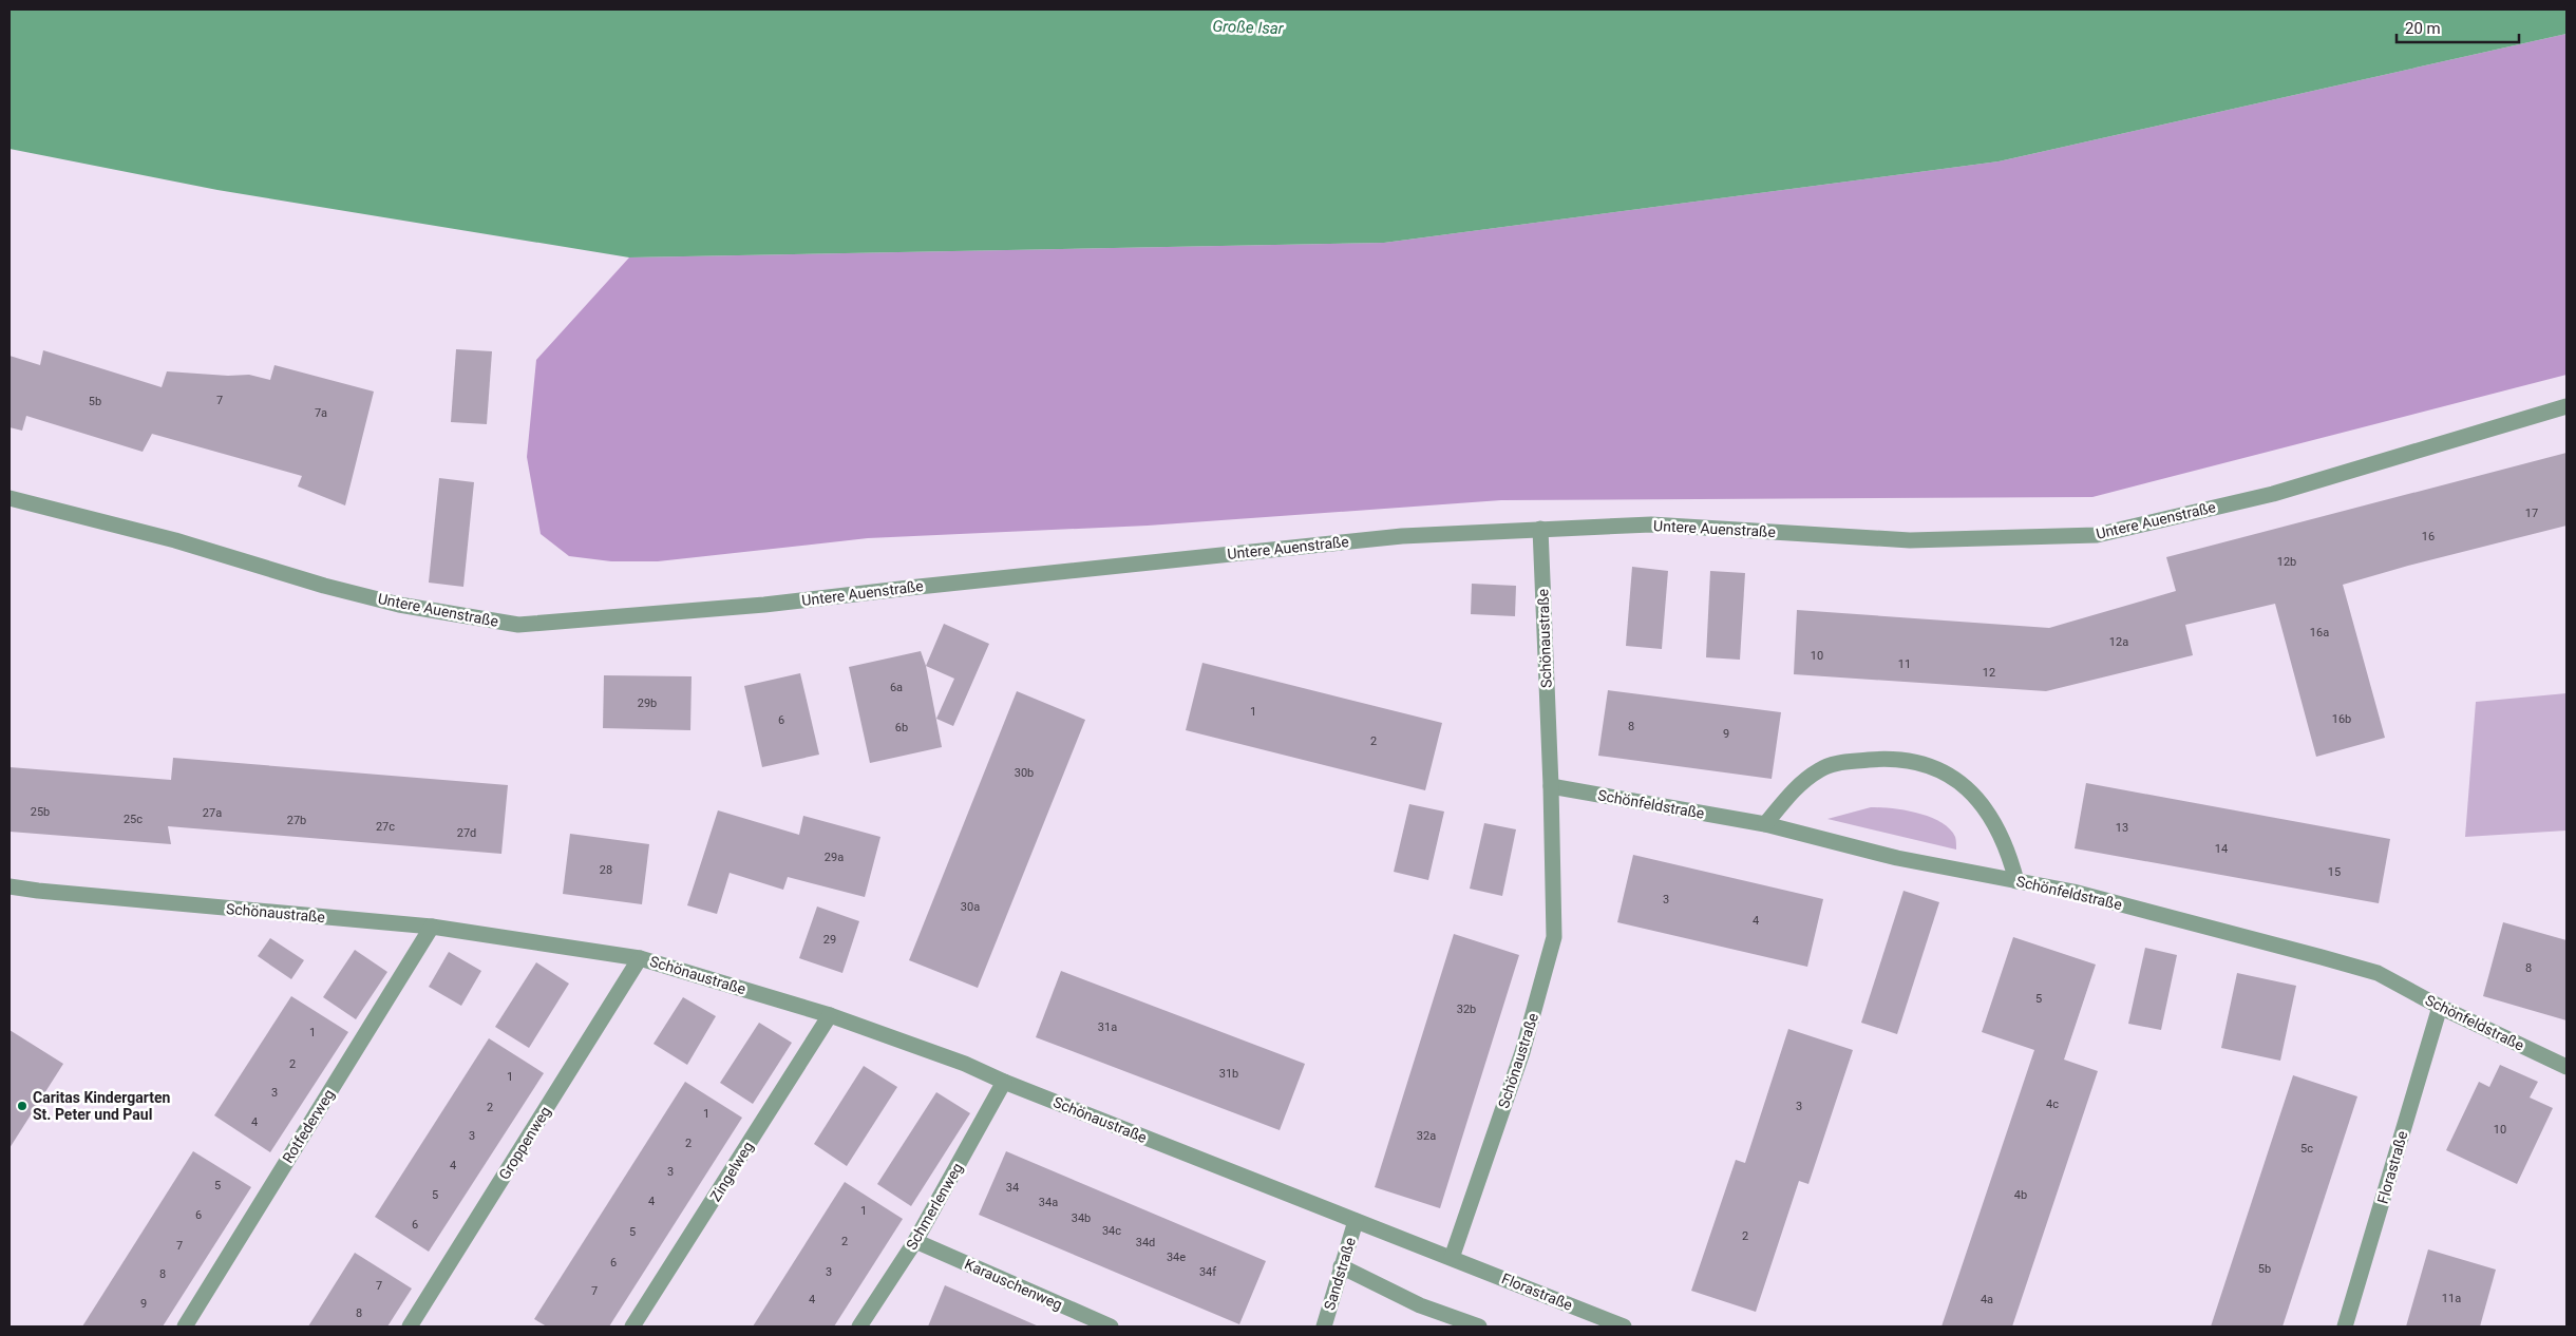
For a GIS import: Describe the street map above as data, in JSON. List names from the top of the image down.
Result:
{
  "streets": {
    "street": [
      "Untere Auenstraße",
      "Schönaustraße",
      "Schönfeldstraße",
      "Rotfederweg",
      "Groppenweg",
      "Florastraße",
      "Zingelweg",
      "Schmerlenweg",
      "Sandstraße",
      "Karauschenweg"
    ]
  },
  "crossings": [
    ["Untere Auenstraße", "Schönaustraße"],
    ["Schönaustraße", "Schönfeldstraße"],
    ["Schönaustraße", "Rotfederweg"],
    ["Schönaustraße", "Groppenweg"],
    ["Schönaustraße", "Florastraße"],
    ["Schönaustraße", "Zingelweg"],
    ["Schönaustraße", "Schmerlenweg"],
    ["Schönaustraße", "Sandstraße"],
    ["Schönfeldstraße", "Florastraße"],
    ["Schmerlenweg", "Karauschenweg"]
  ],
  "water": ["Große Isar"],
  "places": ["Caritas Kindergarten St. Peter und Paul"],
  "house_numbers": [
    "7",
    "5b",
    "7a",
    "17",
    "16",
    "12b",
    "16a",
    "12a",
    "10",
    "11",
    "12",
    "6a",
    "29b",
    "1",
    "16b",
    "6",
    "8",
    "6b",
    "9",
    "2",
    "30b",
    "25b",
    "27a",
    "25c",
    "27b",
    "27c",
    "13",
    "27d",
    "14",
    "29a",
    "28",
    "15",
    "3",
    "30a",
    "4",
    "29",
    "8",
    "5",
    "32b",
    "31a",
    "1",
    "2",
    "31b",
    "1",
    "3",
    "4c",
    "3",
    "2",
    "1",
    "4",
    "10",
    "3",
    "32a",
    "2",
    "5c",
    "4",
    "3",
    "5",
    "34",
    "5",
    "4b",
    "4",
    "34a",
    "1",
    "6",
    "34b",
    "6",
    "34c",
    "5",
    "2",
    "2",
    "34d",
    "7",
    "34e",
    "6",
    "5b",
    "3",
    "34f",
    "8",
    "7",
    "7",
    "11a",
    "4",
    "4a",
    "9",
    "8"
  ],
  "scale_bar": "20 m"
}
